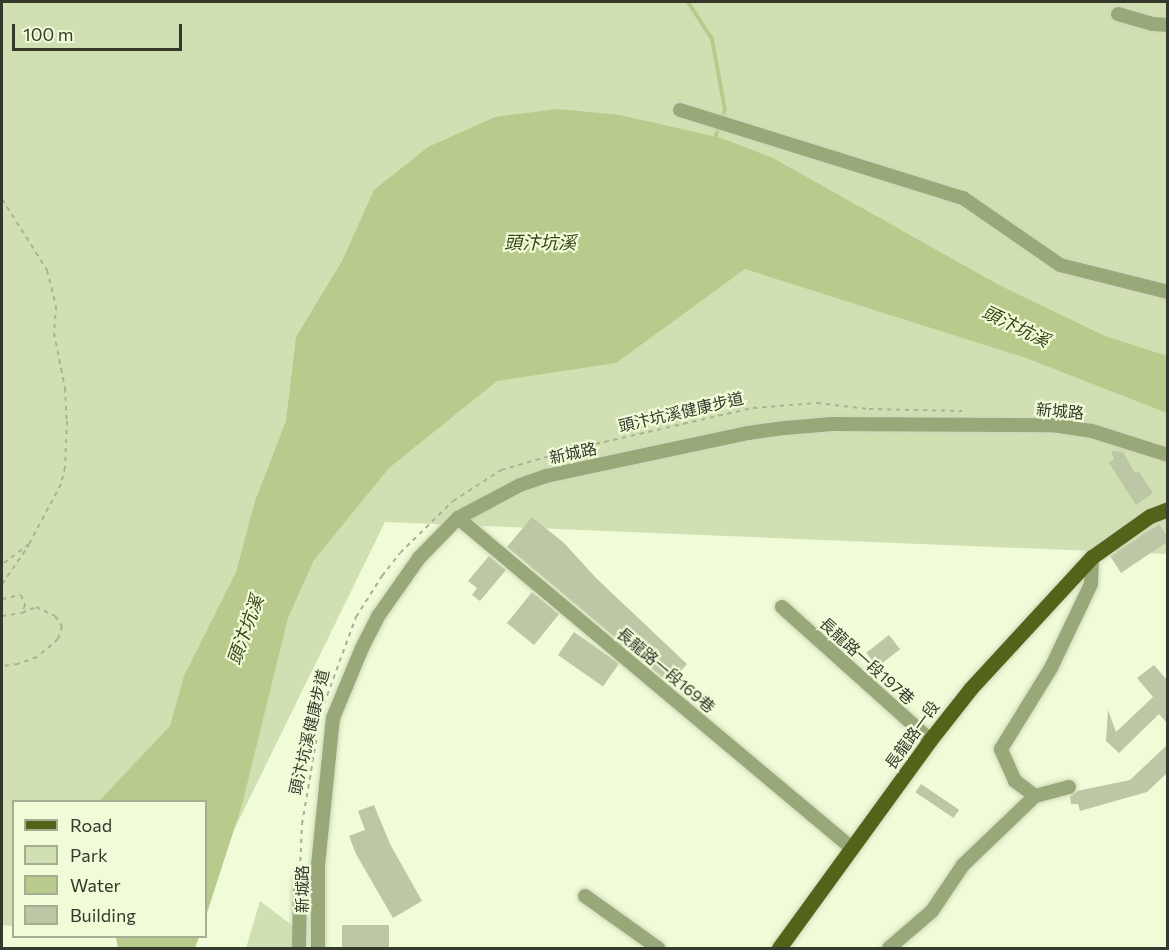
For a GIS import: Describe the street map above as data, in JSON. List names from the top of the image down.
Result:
{
  "streets": {
    "main road": ["長龍路一段"],
    "street": ["新城路", "長龍路一段197巷", "長龍路一段169巷"],
    "path": ["頭汴坑溪健康步道"]
  },
  "crossings": [
    ["新城路", "長龍路一段169巷"],
    ["長龍路一段197巷", "長龍路一段"],
    ["長龍路一段169巷", "長龍路一段"]
  ],
  "water": ["頭汴坑溪"],
  "legend": [
    "Road",
    "Park",
    "Water",
    "Building"
  ],
  "scale_bar": "100 m"
}
